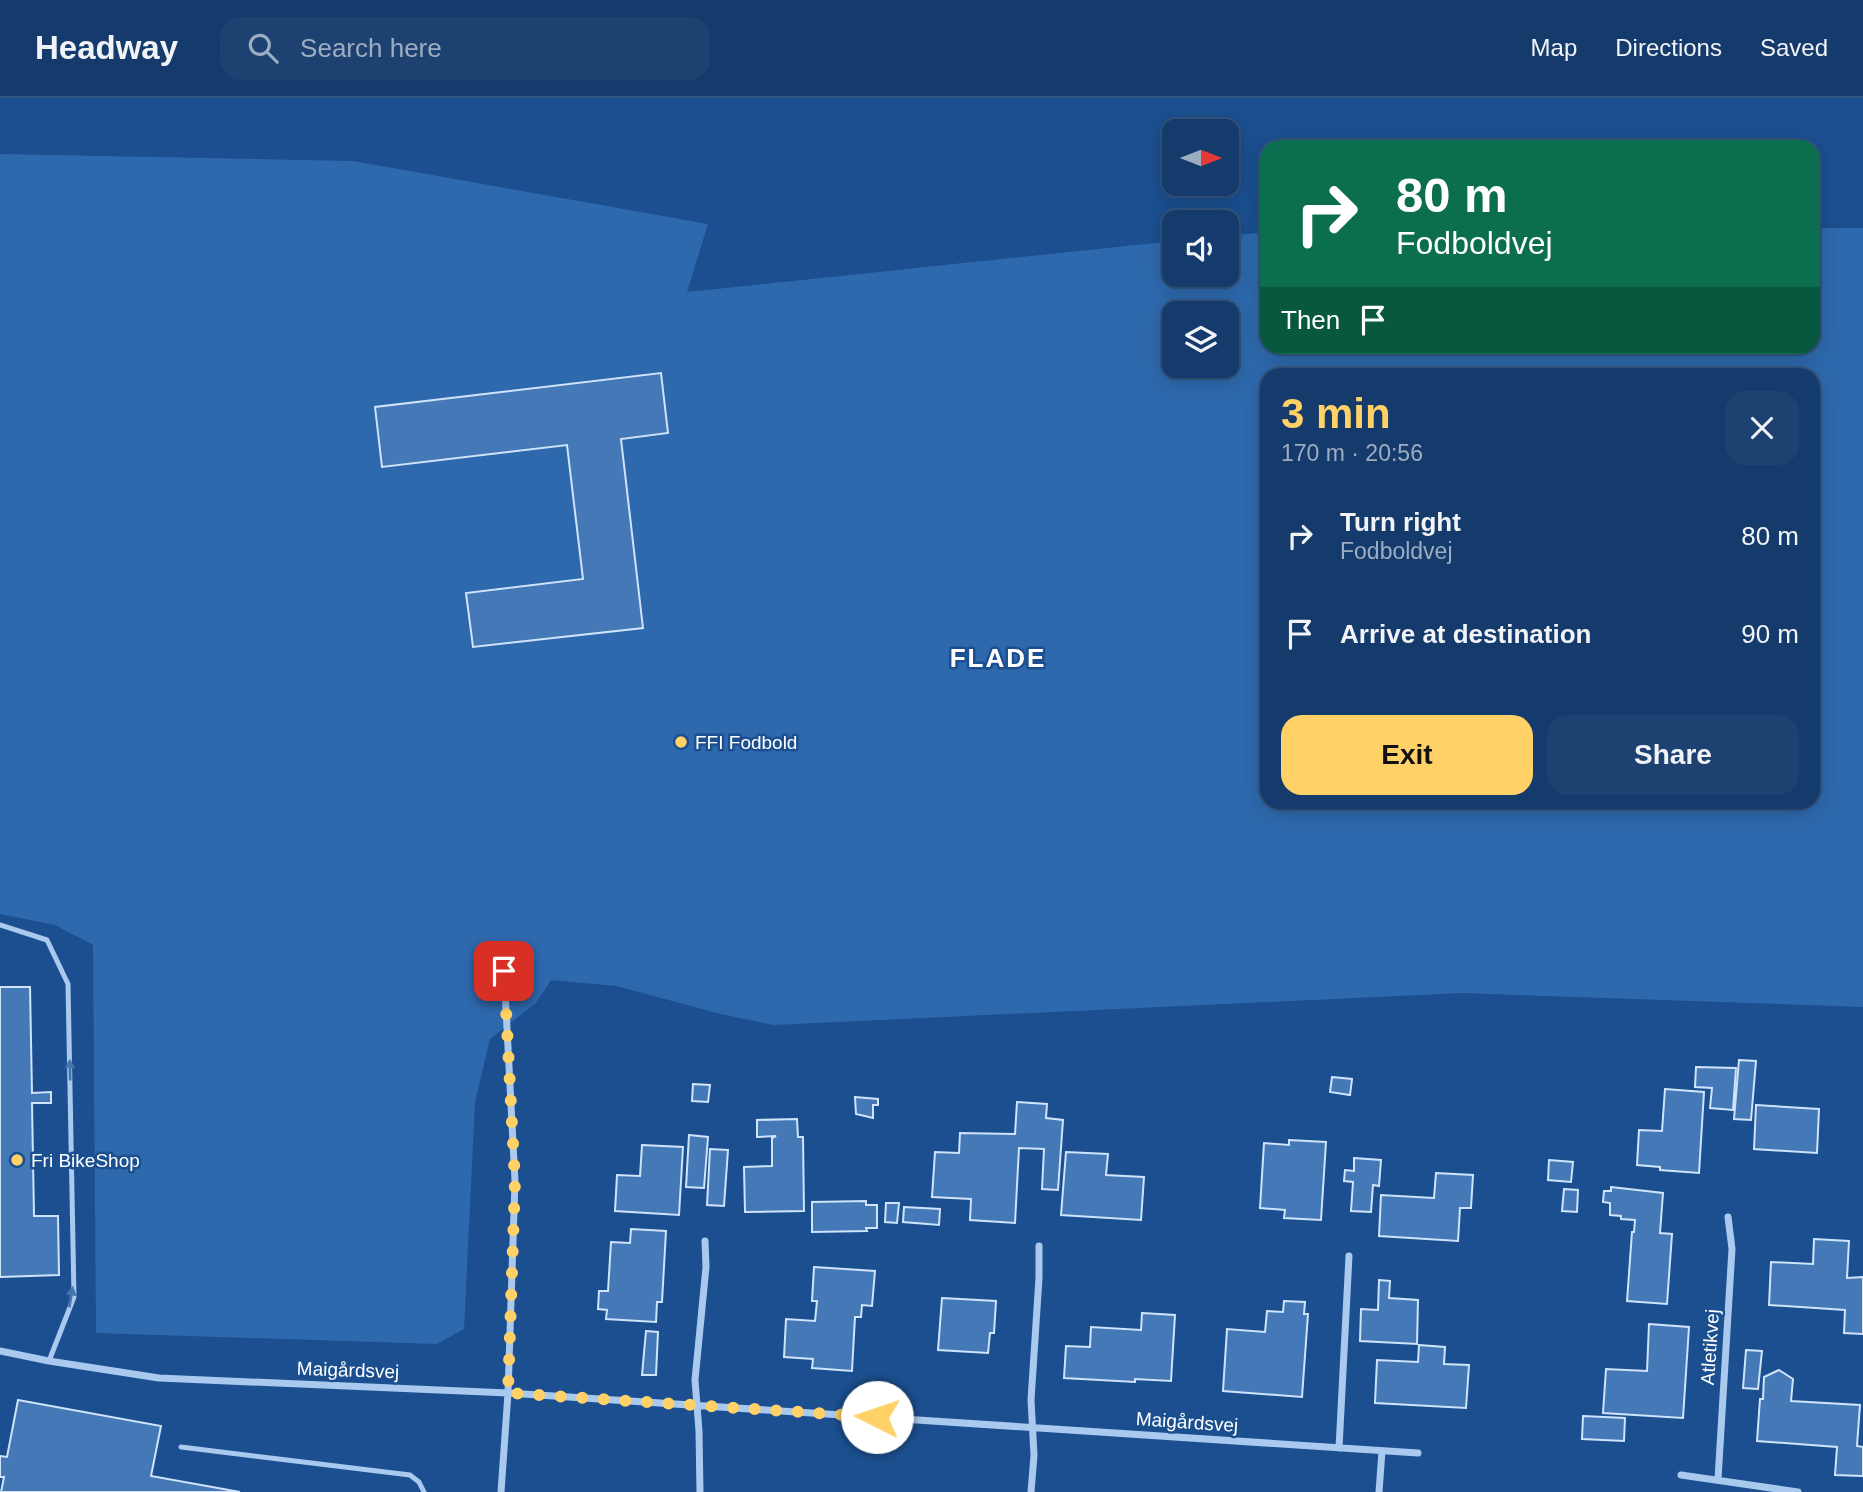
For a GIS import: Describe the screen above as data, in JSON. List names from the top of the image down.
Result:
{
  "streets": {
    "street": ["Atletikvej", "Maigårdsvej"]
  },
  "districts": ["FLADE"],
  "places": ["FFI Fodbold", "Fri BikeShop"],
  "north": "right",
  "page": {
    "header": "Headway",
    "search": "Search here",
    "nav": ["Map", "Directions", "Saved"],
    "turn": ["80 m", "Fodboldvej"],
    "then": "Then",
    "heading": ["3 min", "170 m · 20:56"],
    "list": [
      {
        "name": "Turn right",
        "note": "Fodboldvej",
        "value": "80 m"
      },
      {
        "name": "Arrive at destination",
        "value": "90 m"
      }
    ],
    "buttons": ["Exit", "Share"]
  }
}
